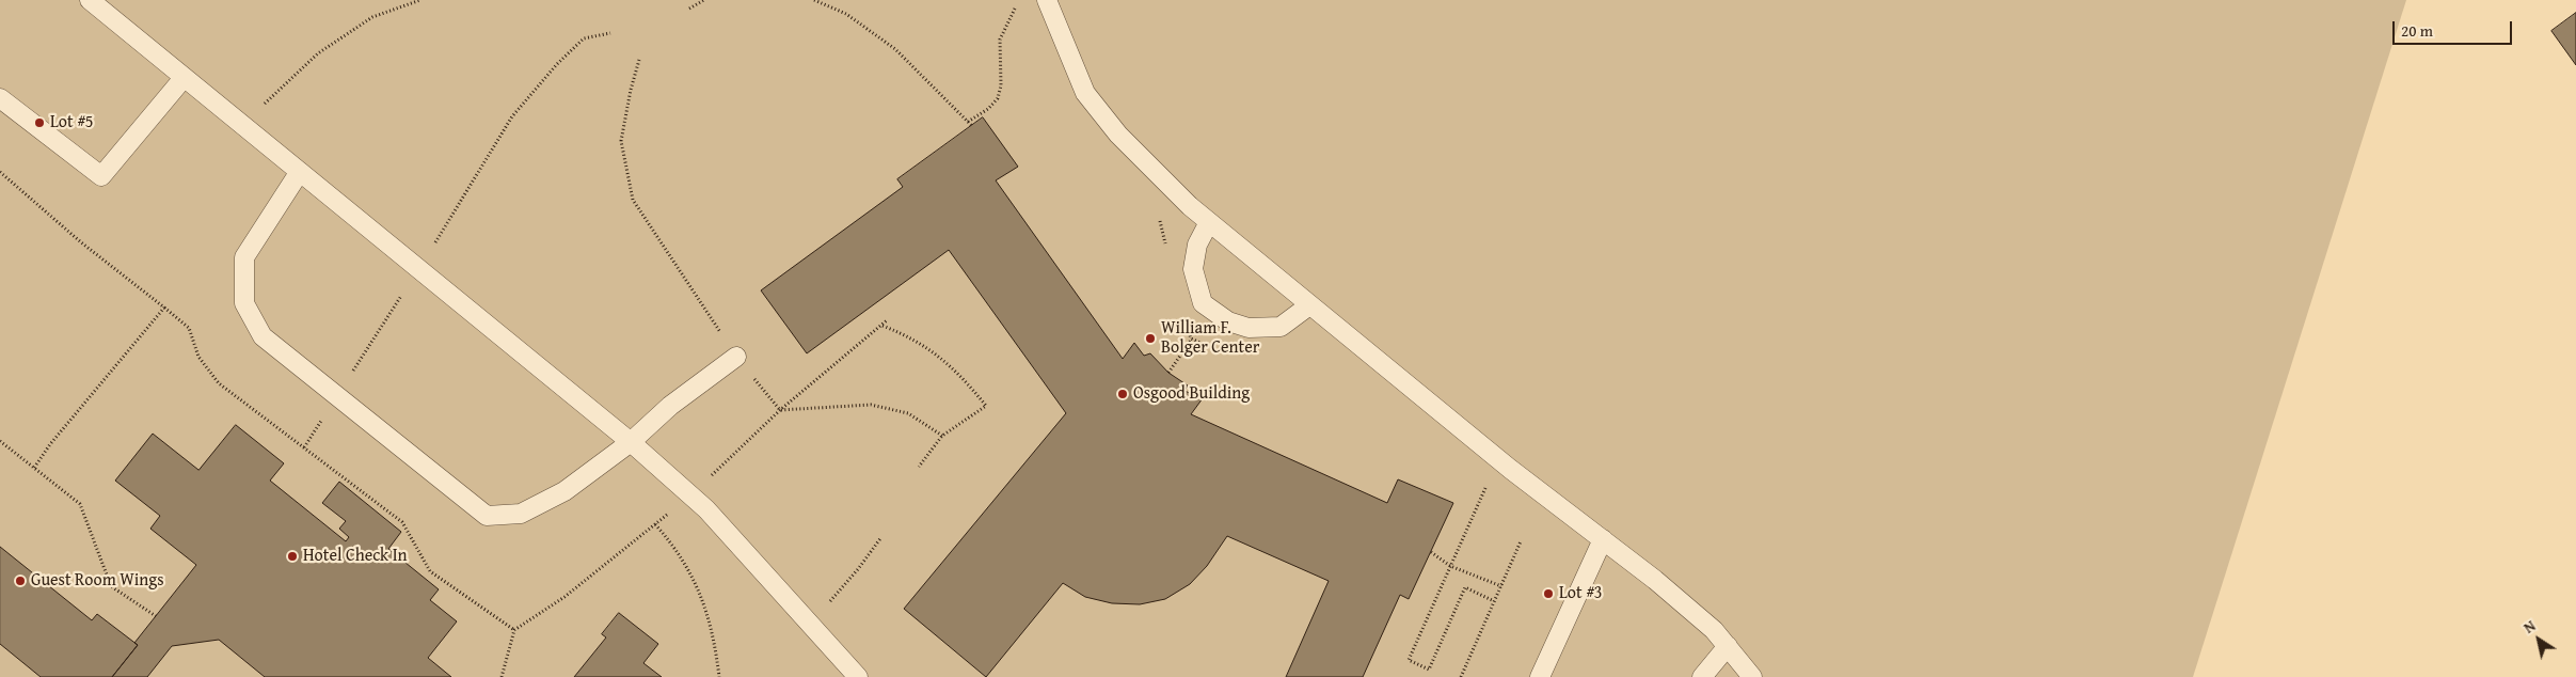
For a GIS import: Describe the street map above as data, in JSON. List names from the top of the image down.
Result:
{
  "places": [
    "Lot #5",
    "William F. Bolger Center",
    "Osgood Building",
    "Hotel Check In",
    "Guest Room Wings",
    "Lot #3"
  ],
  "scale_bar": "20 m",
  "north": "top left"
}
